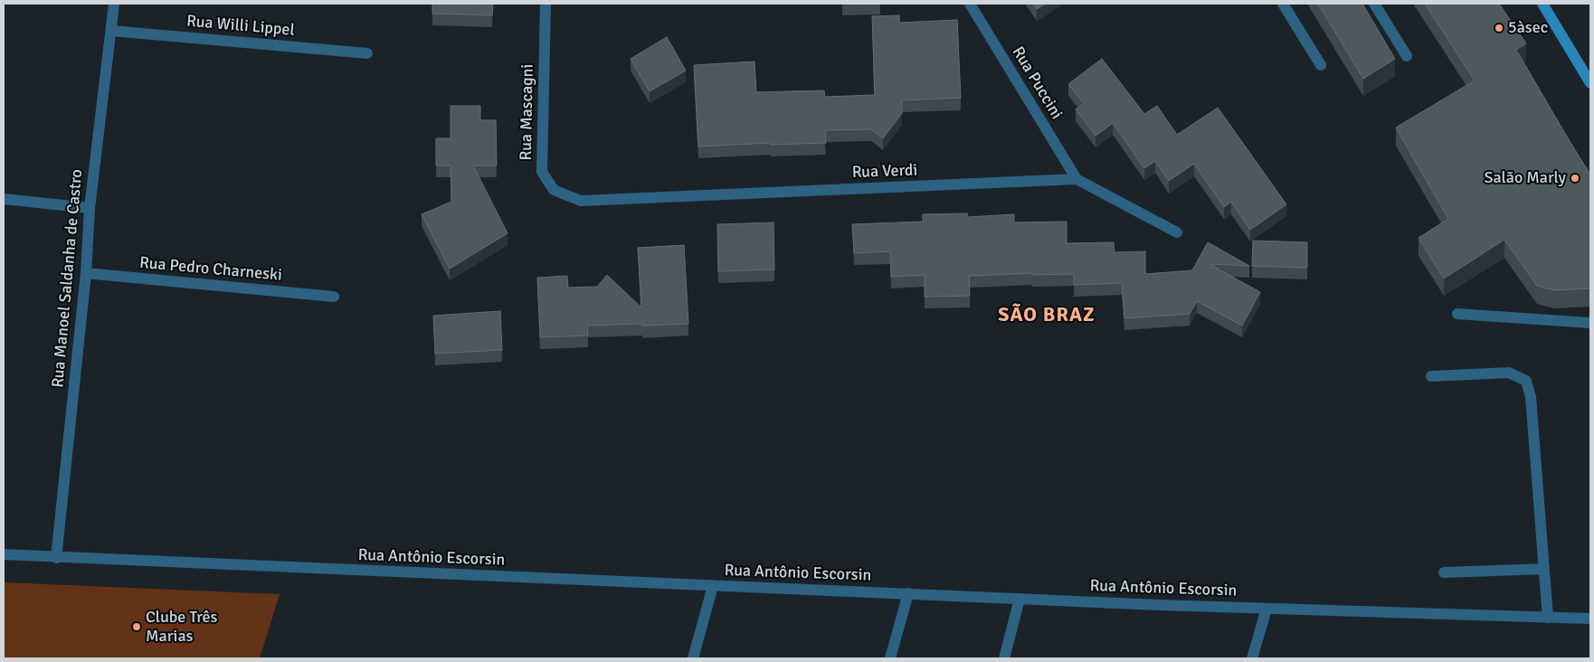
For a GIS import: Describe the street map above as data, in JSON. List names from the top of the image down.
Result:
{
  "streets": {
    "street": [
      "Rua Willi Lippel",
      "Rua Puccini",
      "Rua Mascagni",
      "Rua Verdi",
      "Rua Pedro Charneski",
      "Rua Manoel Saldanha de Castro",
      "Rua Antônio Escorsin"
    ]
  },
  "crossings": [
    ["Rua Willi Lippel", "Rua Manoel Saldanha de Castro"],
    ["Rua Puccini", "Rua Verdi"],
    ["Rua Mascagni", "Rua Verdi"],
    ["Rua Pedro Charneski", "Rua Manoel Saldanha de Castro"],
    ["Rua Manoel Saldanha de Castro", "Rua Antônio Escorsin"]
  ],
  "districts": ["SÃO BRAZ"],
  "places": ["5àsec", "Salão Marly", "Clube Três Marias"]
}
